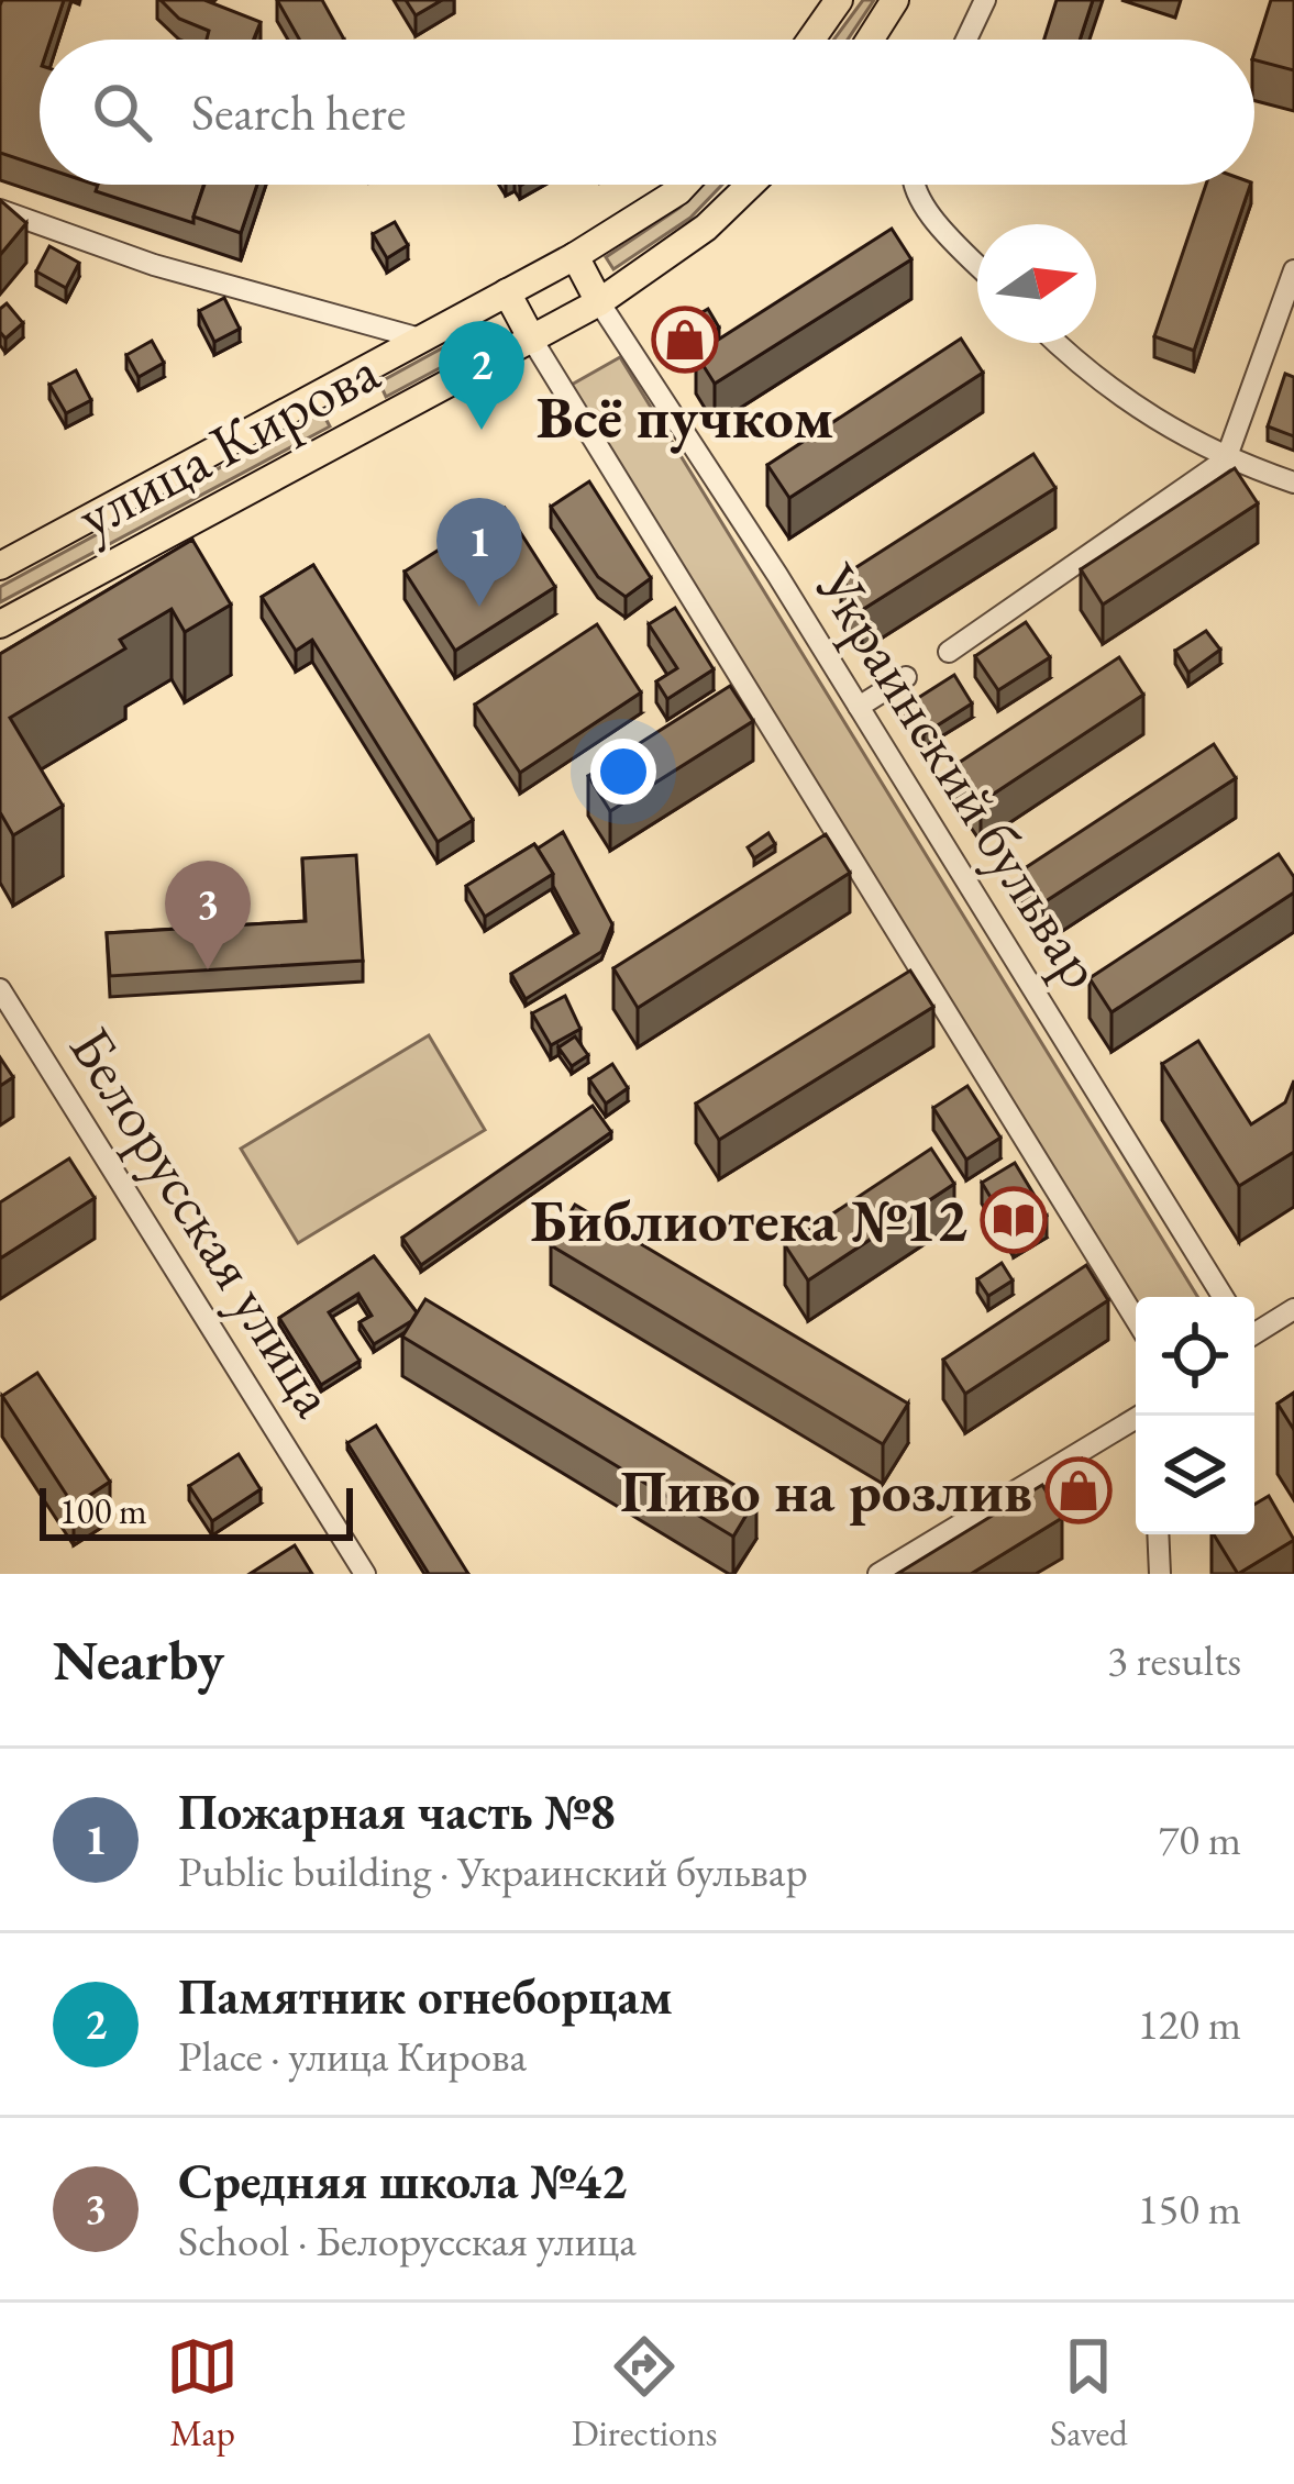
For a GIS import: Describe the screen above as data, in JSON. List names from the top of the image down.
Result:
{
  "streets": {
    "main road": ["улица Кирова"],
    "street": ["Украинский бульвар", "Белорусская улица"]
  },
  "crossings": [
    ["улица Кирова", "Украинский бульвар"]
  ],
  "places": {
    "shop": ["Всё пучком", "Пиво на розлив"],
    "library": ["Библиотека №12"]
  },
  "scale_bar": "100 m",
  "north": "right",
  "page": {
    "search": "Search here",
    "pins": ["2", "1", "3"],
    "scale": "100 m",
    "heading": ["Nearby", "3 results"],
    "list": [
      {
        "mark": "1",
        "name": "Пожарная часть №8",
        "note": "Public building · Украинский бульвар",
        "value": "70 m"
      },
      {
        "mark": "2",
        "name": "Памятник огнеборцам",
        "note": "Place · улица Кирова",
        "value": "120 m"
      },
      {
        "mark": "3",
        "name": "Средняя школа №42",
        "note": "School · Белорусская улица",
        "value": "150 m"
      }
    ],
    "nav": ["Map", "Directions", "Saved"]
  }
}
